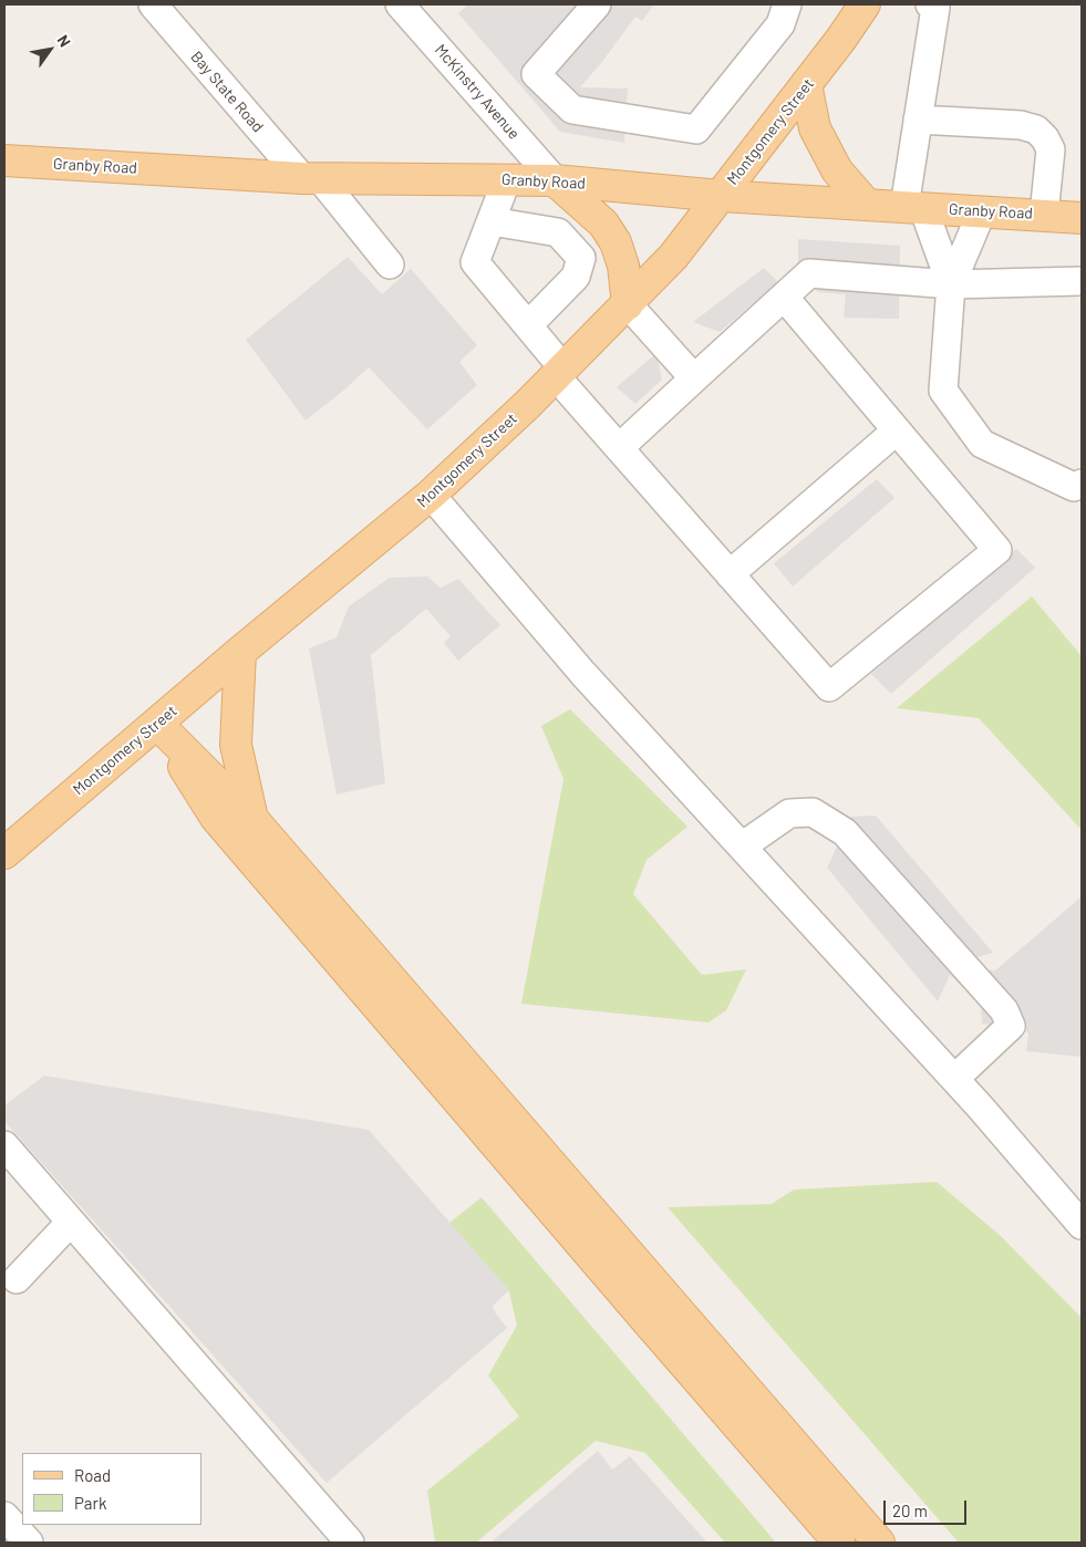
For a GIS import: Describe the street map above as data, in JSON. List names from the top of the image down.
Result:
{
  "streets": {
    "main road": ["Montgomery Street", "Granby Road"],
    "street": ["Bay State Road", "McKinstry Avenue"]
  },
  "crossings": [
    ["Bay State Road", "Granby Road"],
    ["McKinstry Avenue", "Granby Road"],
    ["Montgomery Street", "Granby Road"]
  ],
  "legend": ["Road", "Park"],
  "scale_bar": "20 m",
  "north": "top right"
}
